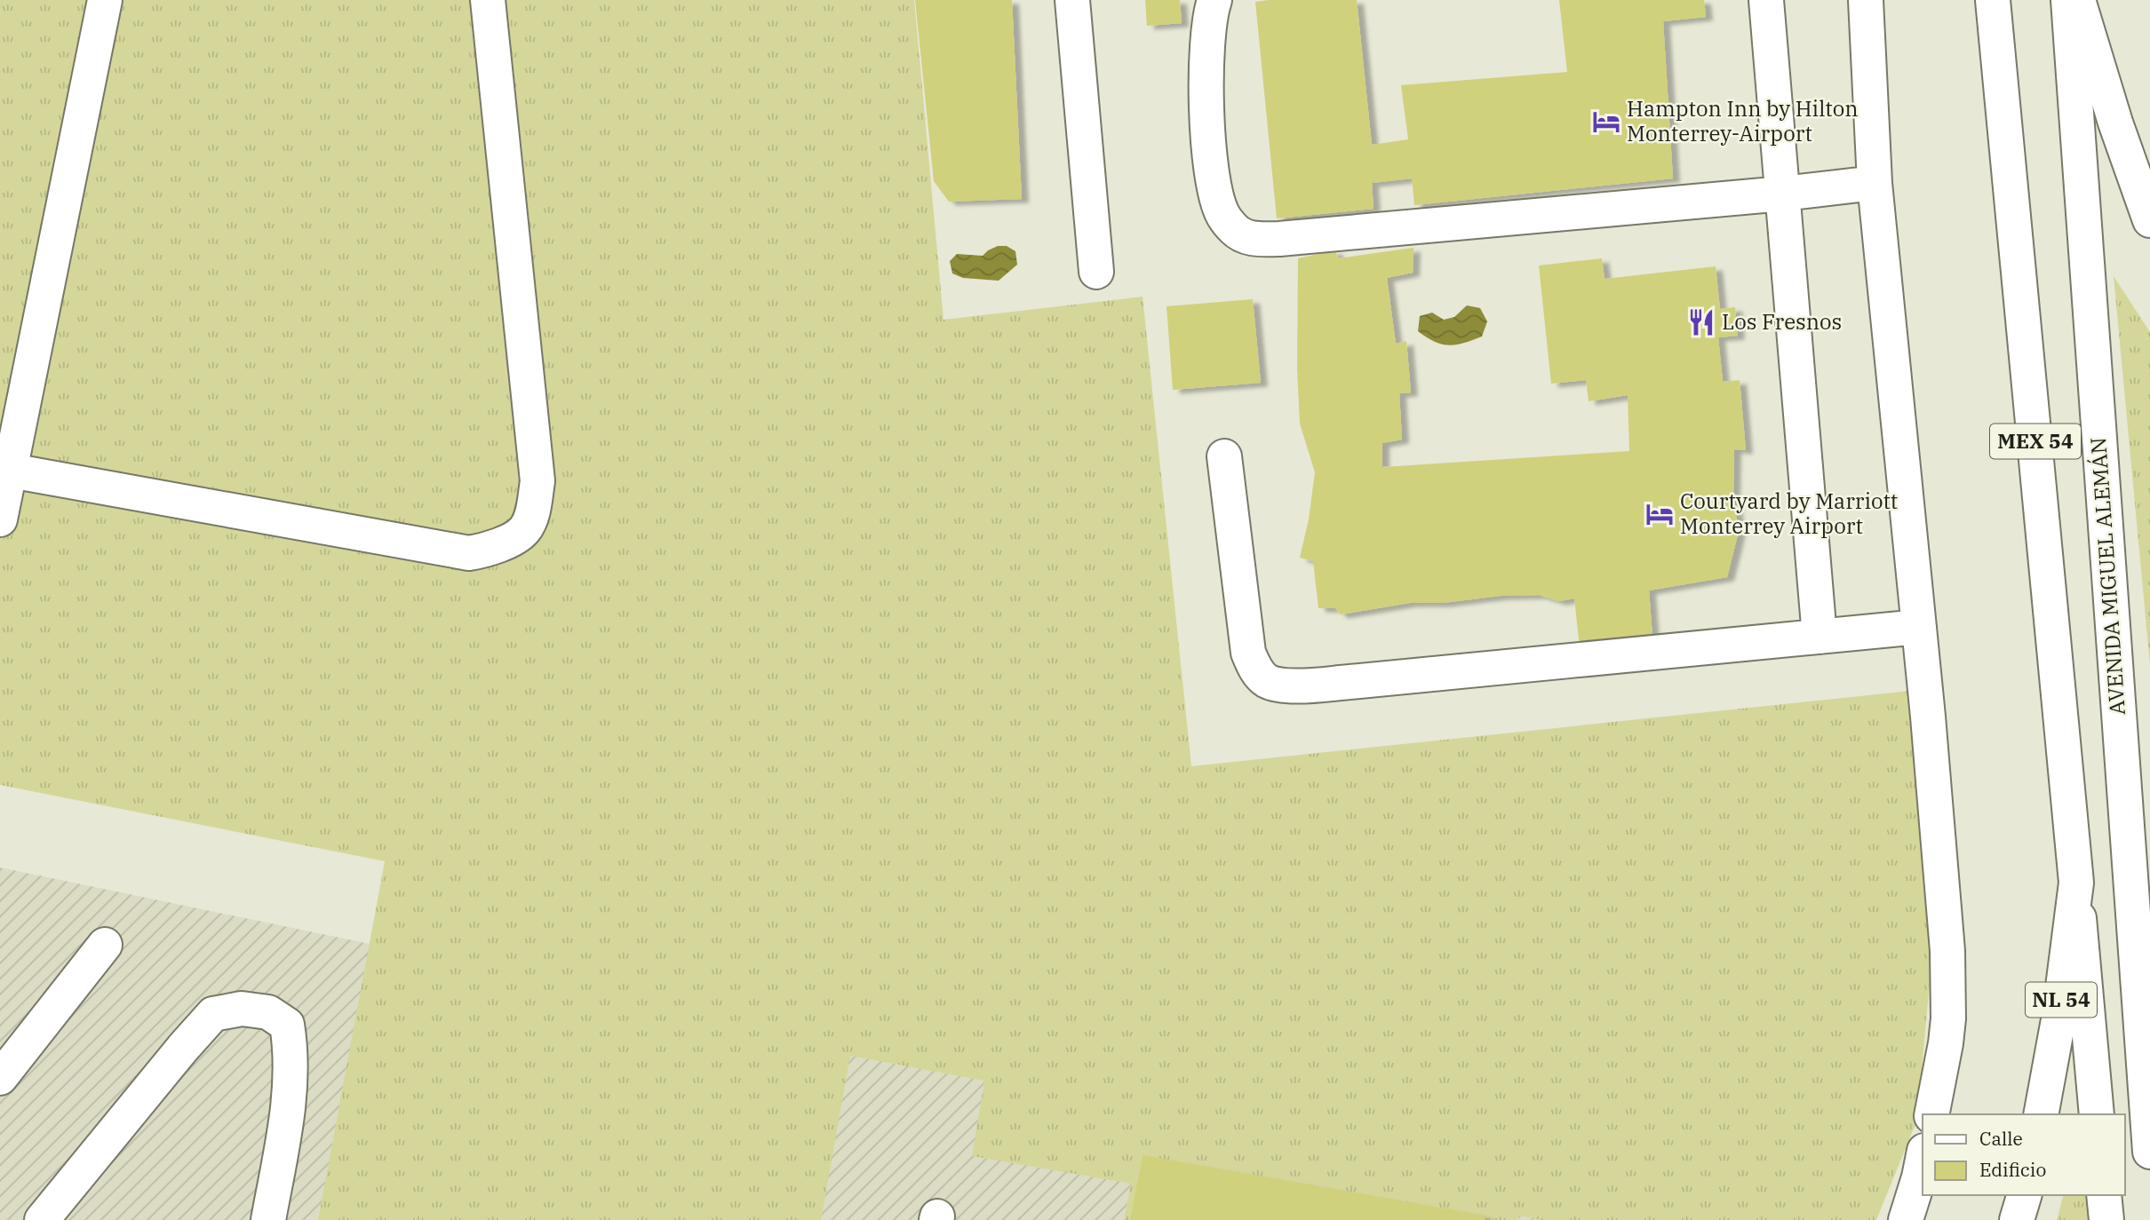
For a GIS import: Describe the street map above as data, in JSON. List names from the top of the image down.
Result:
{
  "streets": {
    "main road": ["MEX 54", "AVENIDA MIGUEL ALEMÁN", "NL 54"]
  },
  "crossings": [
    ["MEX 54", "NL 54"]
  ],
  "places": {
    "hotel": ["Hampton Inn by Hilton Monterrey-Airport", "Courtyard by Marriott Monterrey Airport"],
    "restaurant": ["Los Fresnos"]
  },
  "legend": ["Calle", "Edificio"]
}
